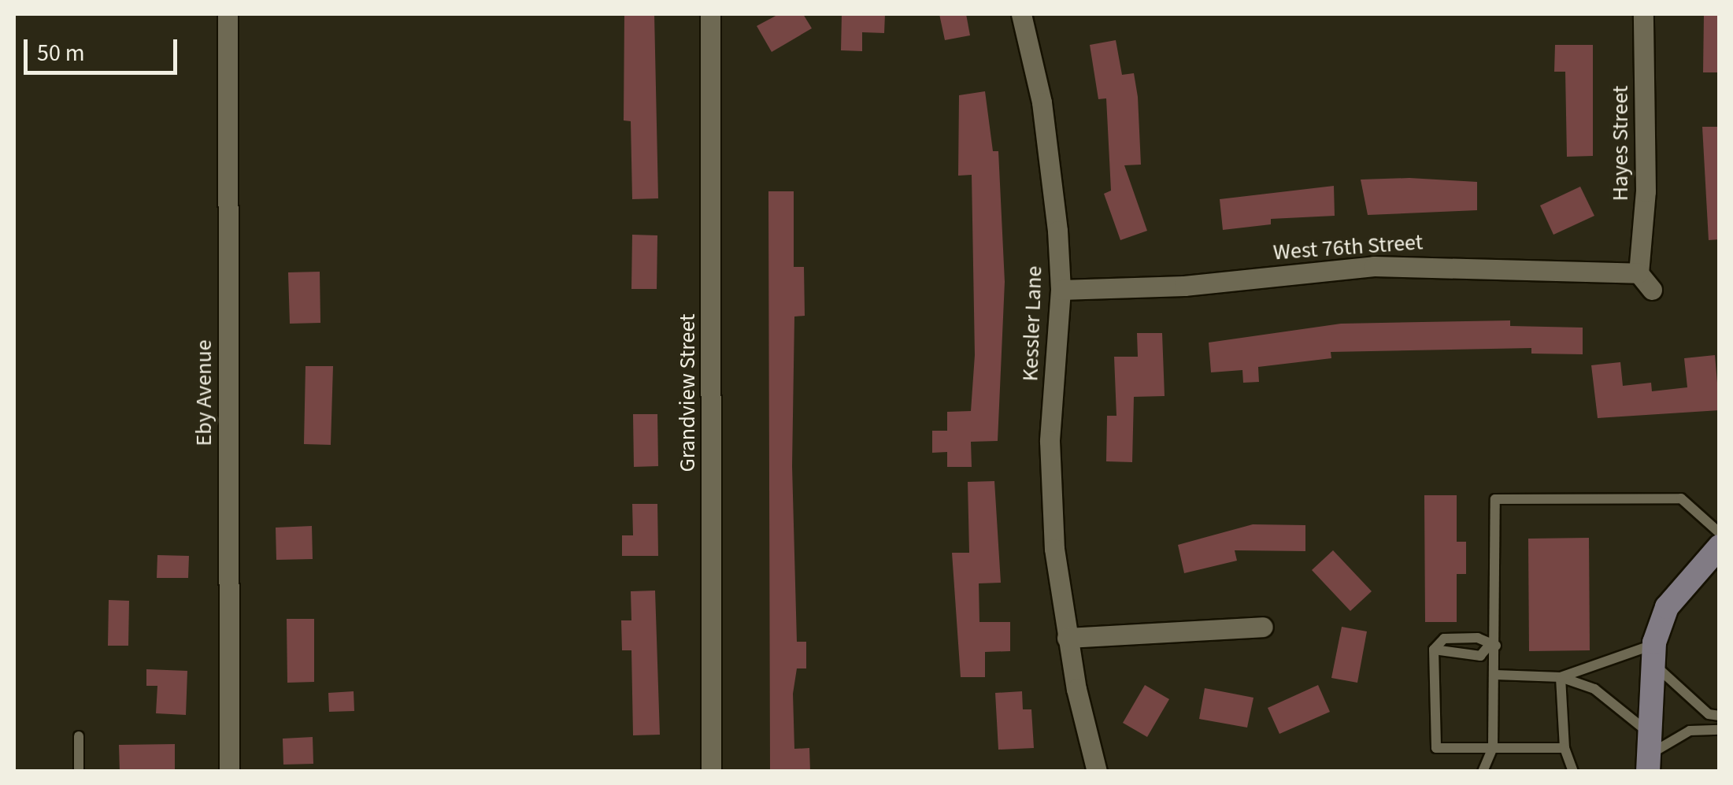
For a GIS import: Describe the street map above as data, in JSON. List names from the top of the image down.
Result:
{
  "streets": {
    "street": [
      "Hayes Street",
      "West 76th Street",
      "Kessler Lane",
      "Eby Avenue",
      "Grandview Street"
    ]
  },
  "crossings": [
    ["Hayes Street", "West 76th Street"],
    ["West 76th Street", "Kessler Lane"]
  ],
  "scale_bar": "50 m"
}
